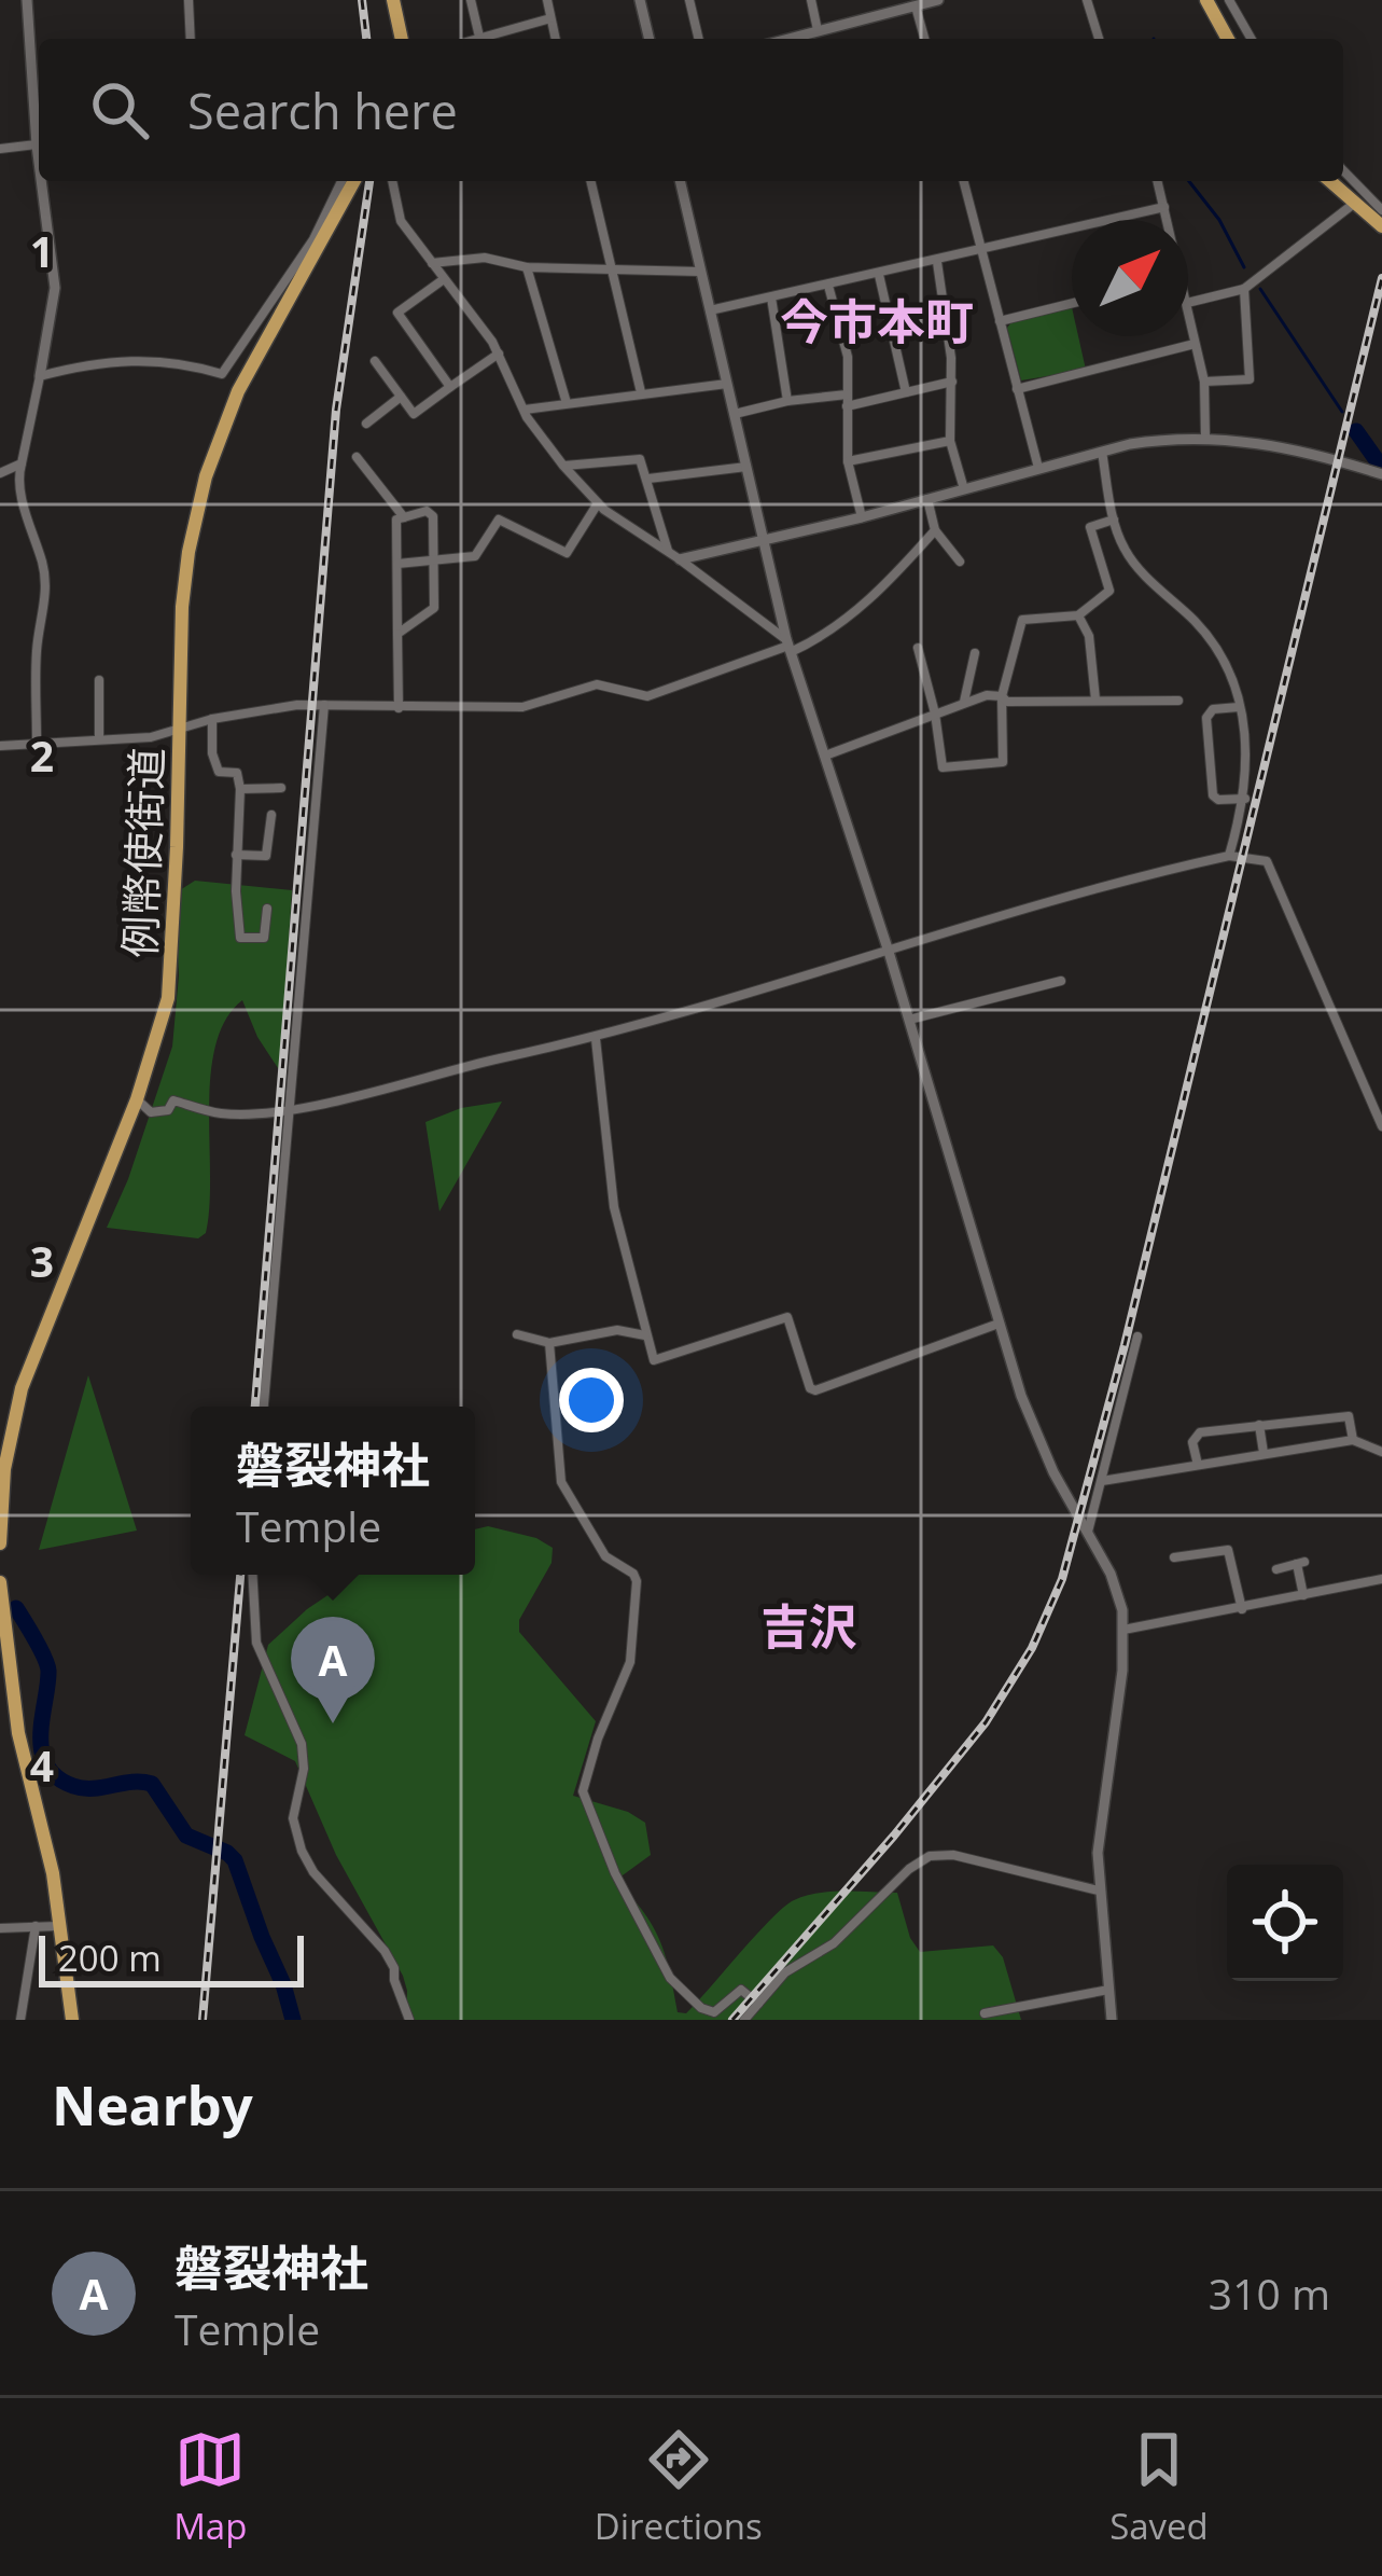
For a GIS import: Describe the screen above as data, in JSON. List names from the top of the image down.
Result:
{
  "streets": {
    "highway": ["例幣使街道"]
  },
  "districts": ["今市本町", "吉沢"],
  "scale_bar": "200 m",
  "north": "top right",
  "page": {
    "search": "Search here",
    "popup": ["磐裂神社", "Temple"],
    "pins": "A",
    "scale": "200 m",
    "heading": "Nearby",
    "list": [
      {
        "mark": "A",
        "name": "磐裂神社",
        "note": "Temple",
        "value": "310 m"
      }
    ],
    "nav": ["Map", "Directions", "Saved"]
  },
  "grid": {
    "rows": [
      "1",
      "2",
      "3",
      "4"
    ]
  }
}
